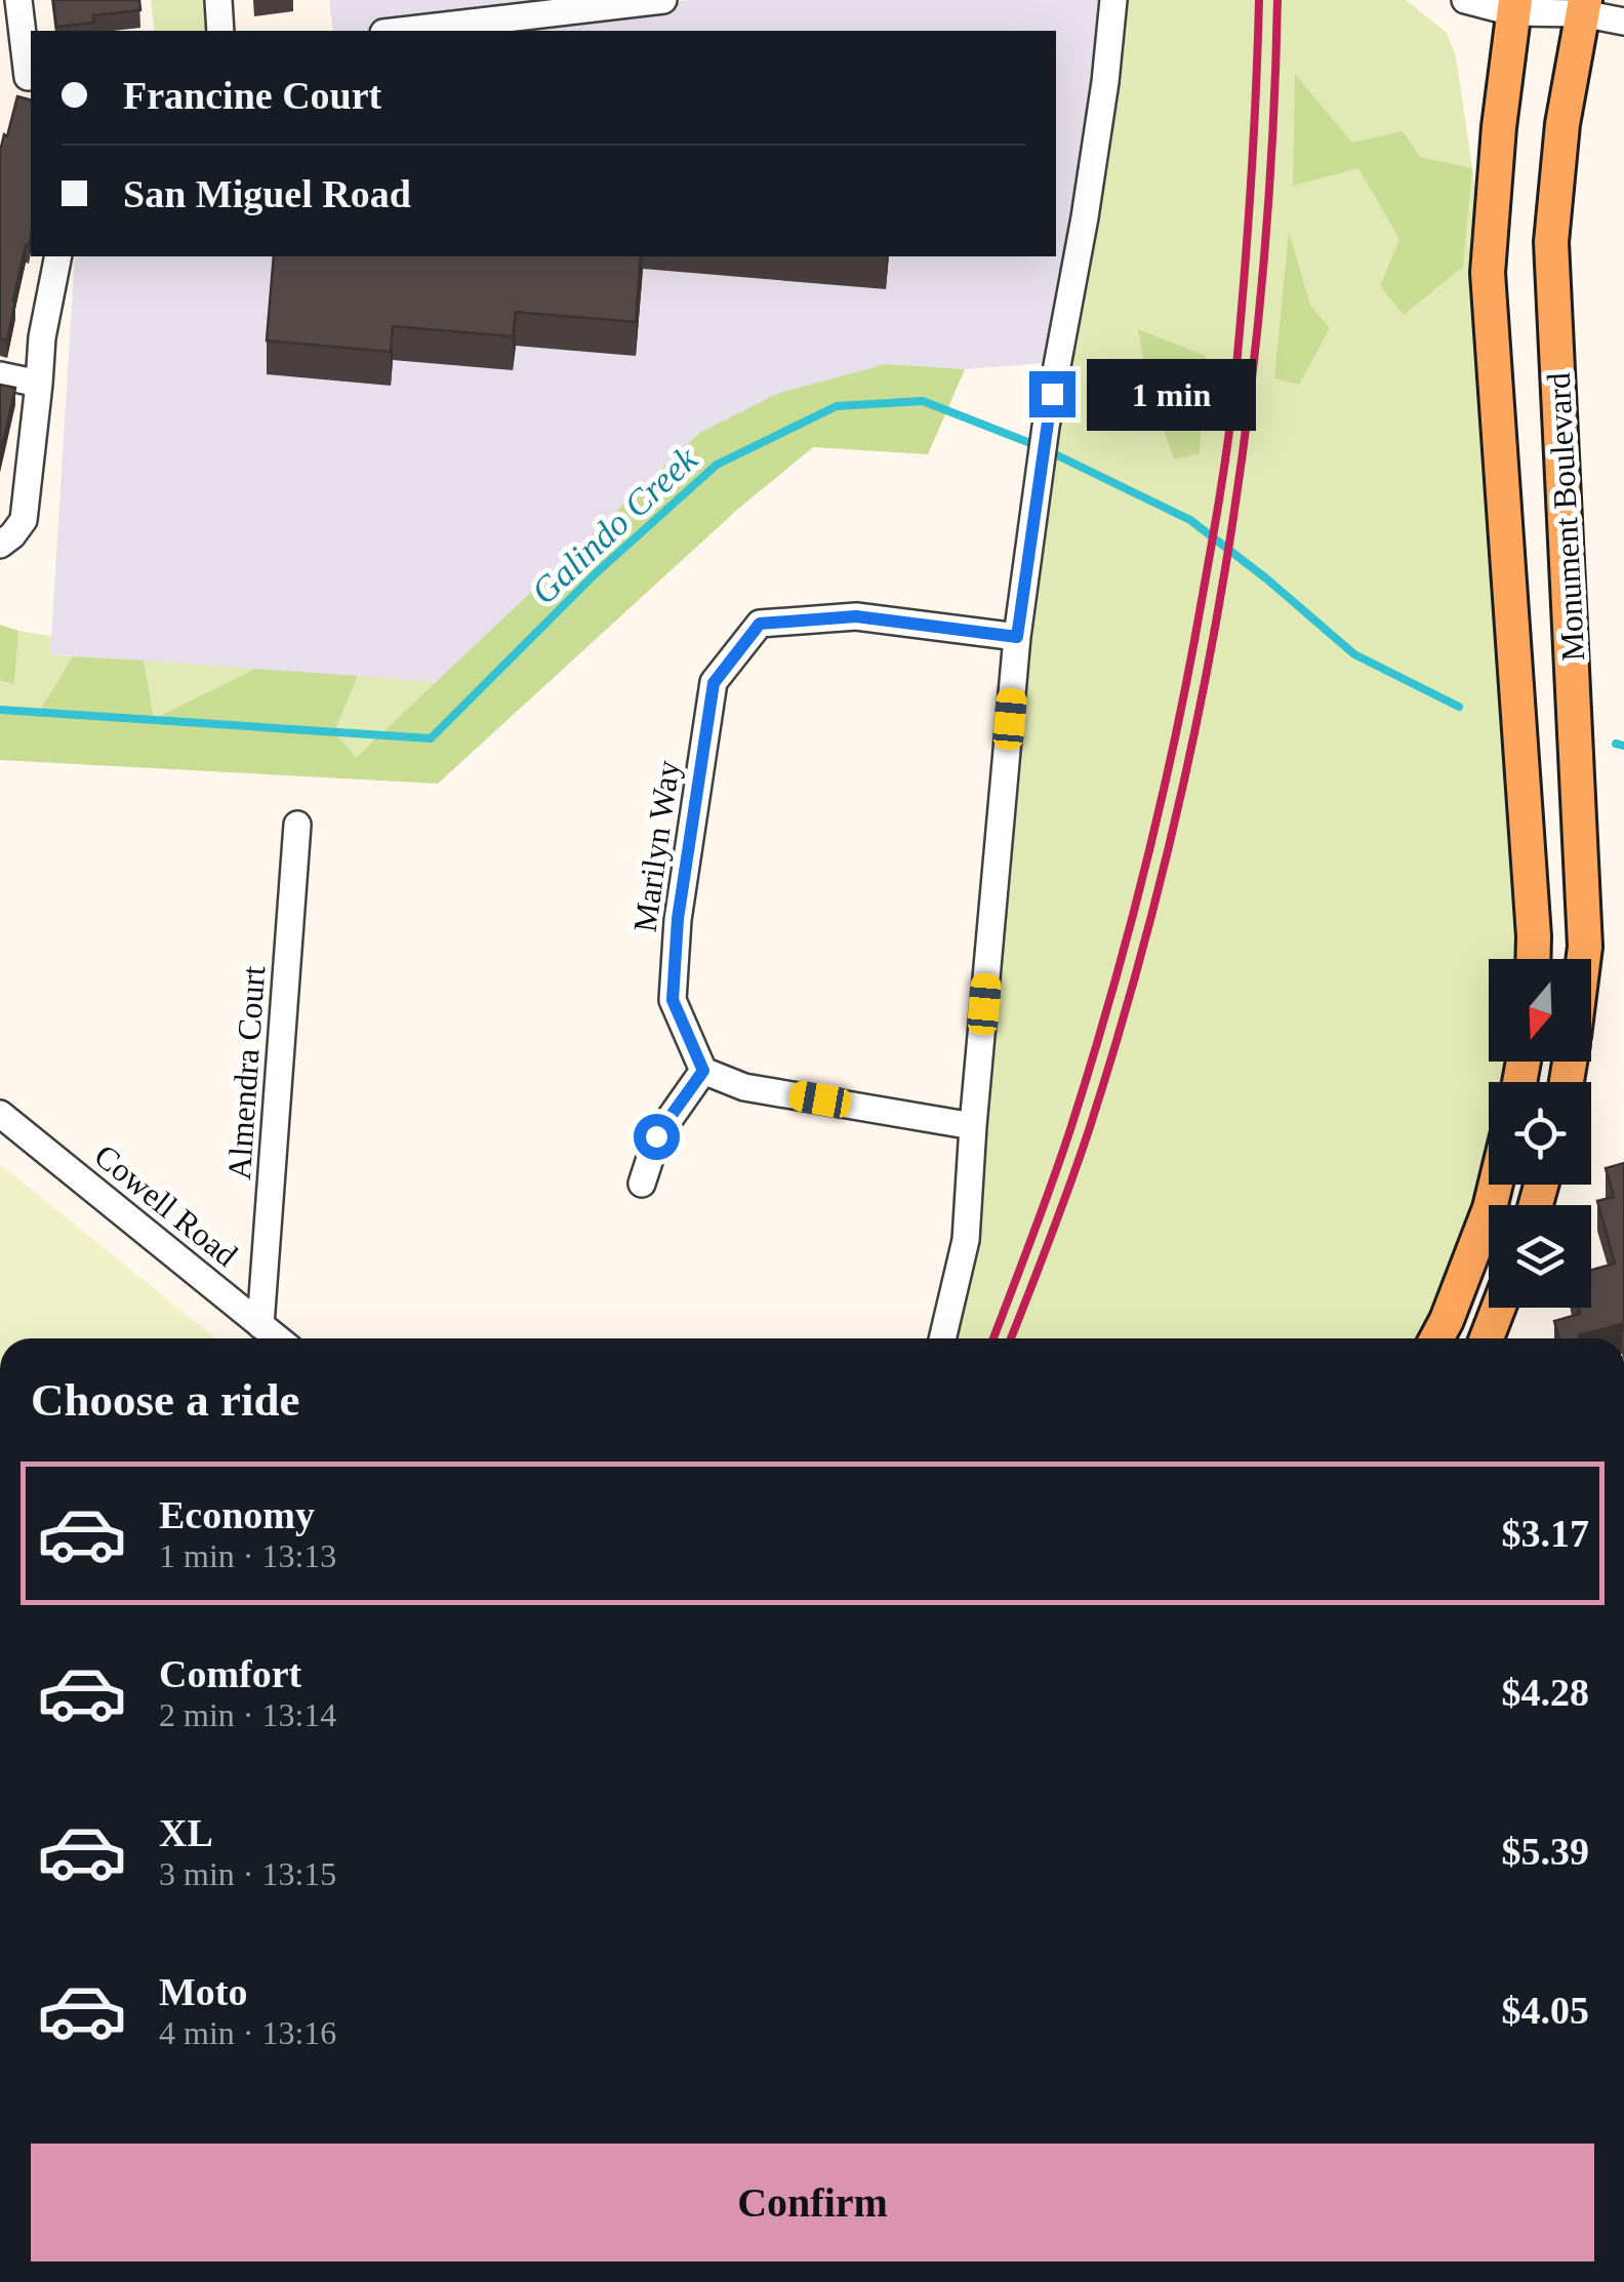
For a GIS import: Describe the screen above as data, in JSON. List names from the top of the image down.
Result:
{
  "streets": {
    "main road": ["Monument Boulevard"],
    "street": ["Marilyn Way", "Almendra Court", "Cowell Road"]
  },
  "crossings": [
    ["Almendra Court", "Cowell Road"]
  ],
  "water": ["Galindo Creek"],
  "north": "bottom",
  "page": {
    "banner": ["Francine Court", "San Miguel Road"],
    "bubble": "1 min",
    "heading": "Choose a ride",
    "list": [
      {
        "name": "Economy",
        "note": "1 min · 13:13",
        "value": "$3.17"
      },
      {
        "name": "Comfort",
        "note": "2 min · 13:14",
        "value": "$4.28"
      },
      {
        "name": "XL",
        "note": "3 min · 13:15",
        "value": "$5.39"
      },
      {
        "name": "Moto",
        "note": "4 min · 13:16",
        "value": "$4.05"
      }
    ],
    "buttons": "Confirm"
  }
}
